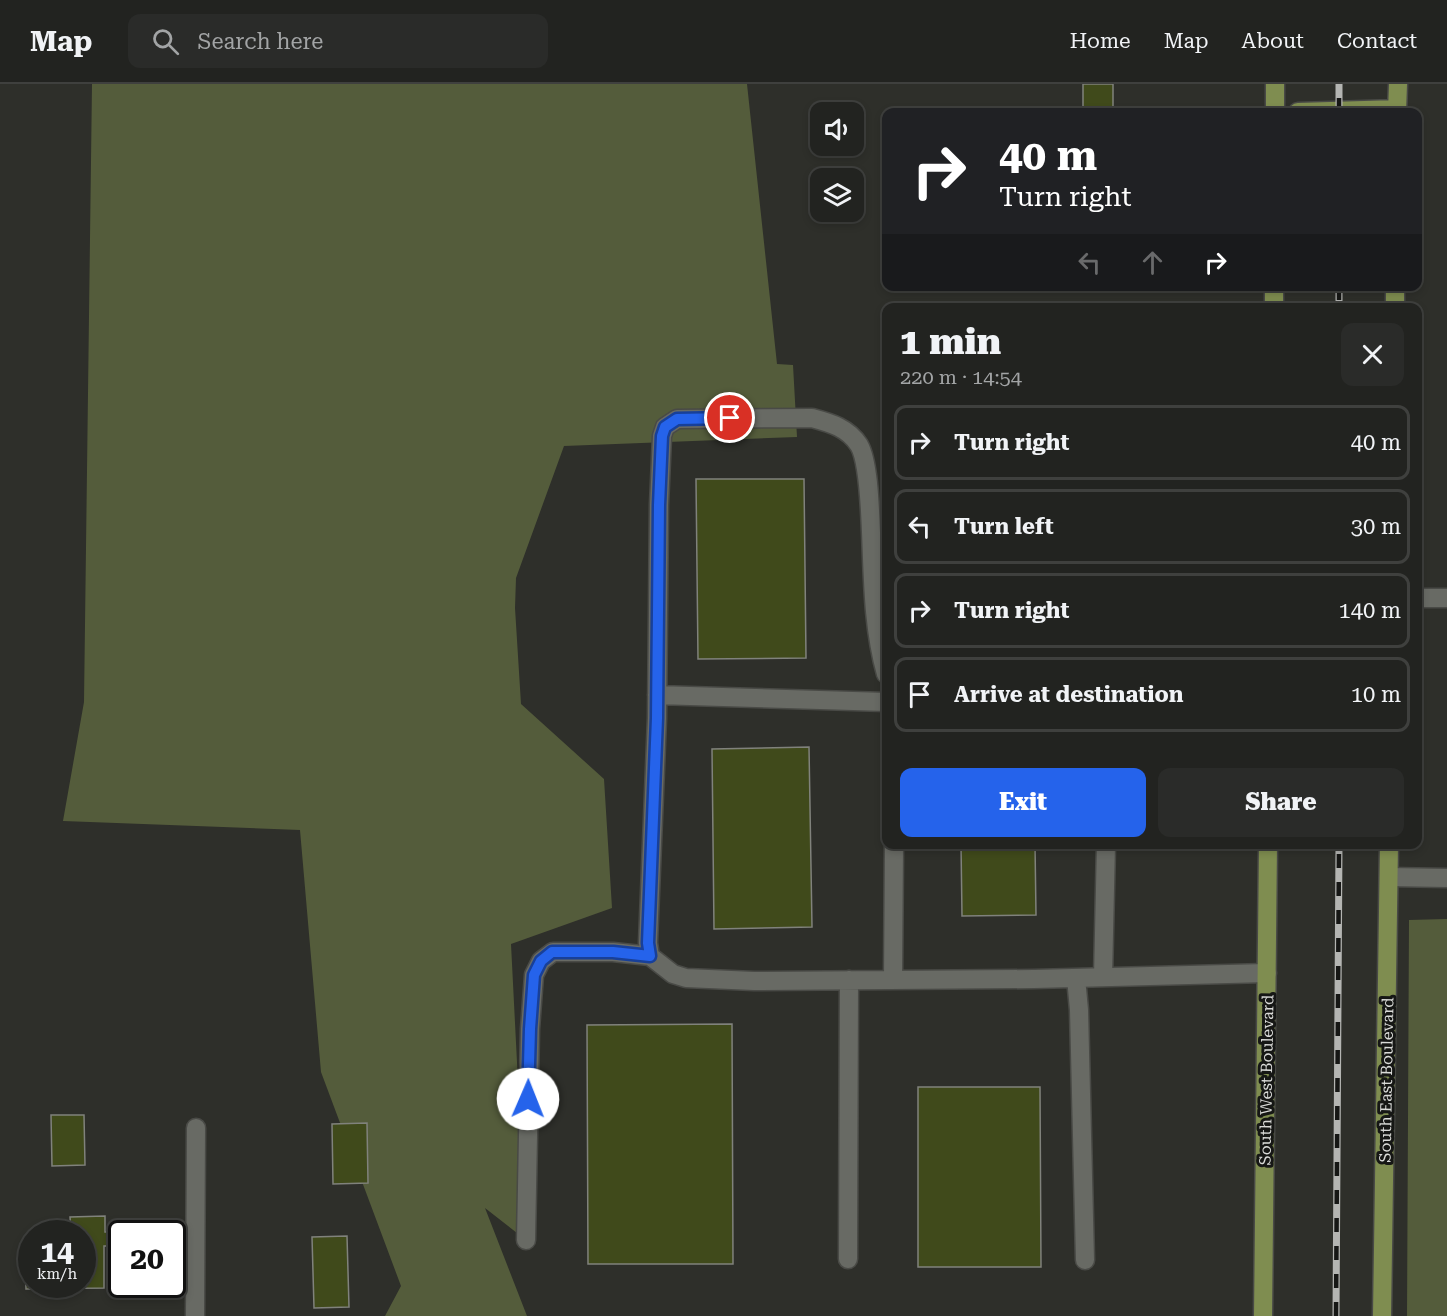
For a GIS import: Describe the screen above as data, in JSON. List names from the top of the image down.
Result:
{
  "streets": {
    "main road": ["South West Boulevard", "South East Boulevard"]
  },
  "page": {
    "header": "Map",
    "search": "Search here",
    "nav": [
      "Home",
      "Map",
      "About",
      "Contact"
    ],
    "turn": ["40 m", "Turn right"],
    "heading": ["1 min", "220 m · 14:54"],
    "list": [
      {
        "name": "Turn right",
        "value": "40 m"
      },
      {
        "name": "Turn left",
        "value": "30 m"
      },
      {
        "name": "Turn right",
        "value": "140 m"
      },
      {
        "name": "Arrive at destination",
        "value": "10 m"
      }
    ],
    "buttons": ["Exit", "Share"],
    "speed": "14 km/h",
    "limit": "20"
  }
}
